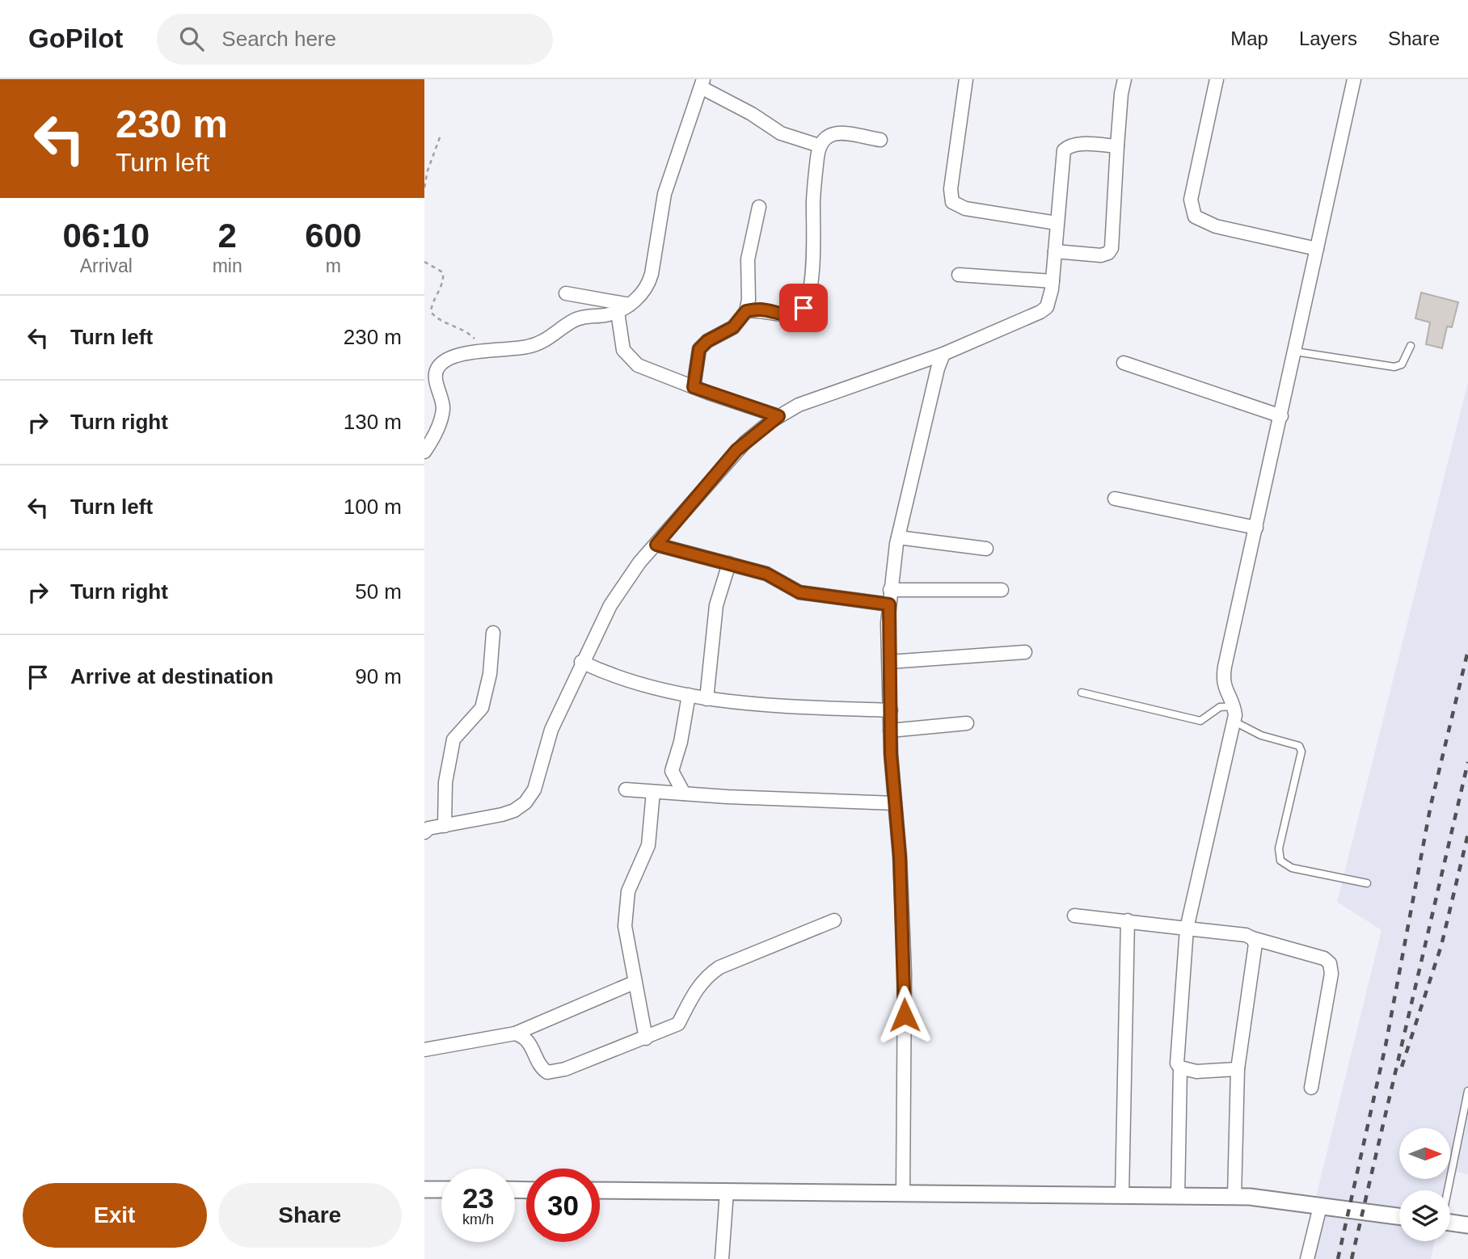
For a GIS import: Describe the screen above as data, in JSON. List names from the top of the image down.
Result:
{
  "north": "right",
  "page": {
    "header": "GoPilot",
    "search": "Search here",
    "nav": ["Map", "Layers", "Share"],
    "turn": ["230 m", "Turn left"],
    "eta": [
      "06:10",
      "Arrival",
      "2",
      "min",
      "600",
      "m"
    ],
    "list": [
      {
        "name": "Turn left",
        "value": "230 m"
      },
      {
        "name": "Turn right",
        "value": "130 m"
      },
      {
        "name": "Turn left",
        "value": "100 m"
      },
      {
        "name": "Turn right",
        "value": "50 m"
      },
      {
        "name": "Arrive at destination",
        "value": "90 m"
      }
    ],
    "speed": "23 km/h",
    "limit": "30",
    "buttons": ["Exit", "Share"]
  }
}
